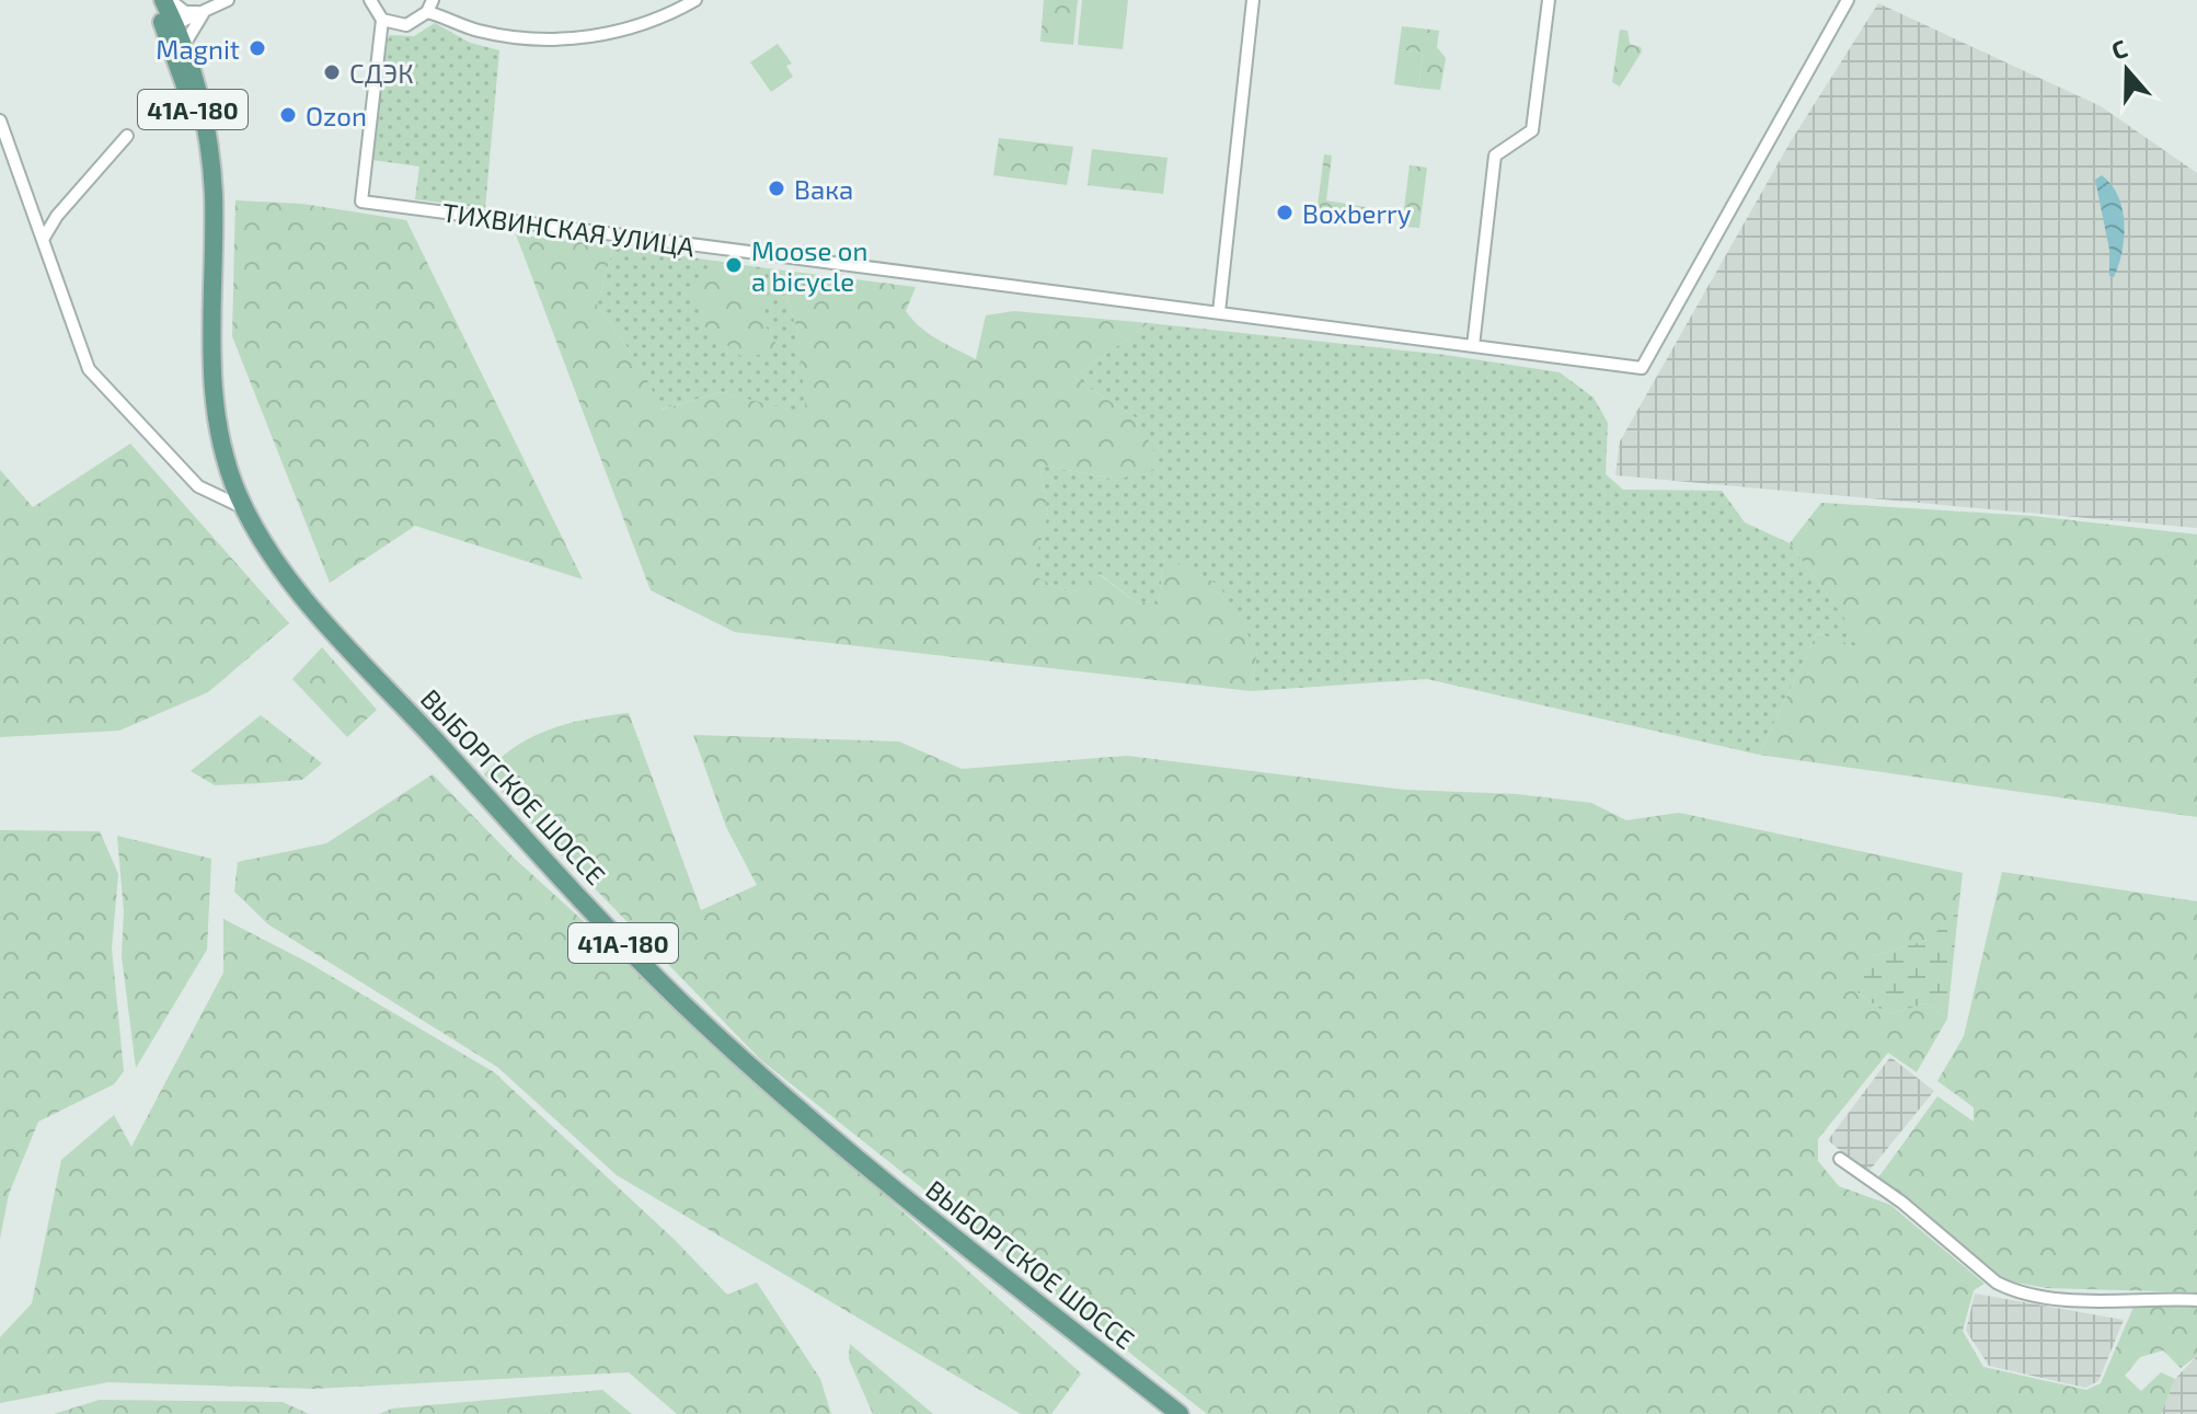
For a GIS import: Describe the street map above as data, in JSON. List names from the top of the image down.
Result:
{
  "streets": {
    "main road": ["41А-180", "ВЫБОРГСКОЕ ШОССЕ"],
    "street": ["ТИХВИНСКАЯ УЛИЦА"]
  },
  "places": [
    "Magnit",
    "СДЭК",
    "Ozon",
    "Вака",
    "Boxberry",
    "Moose on a bicycle"
  ],
  "north": "top"
}
